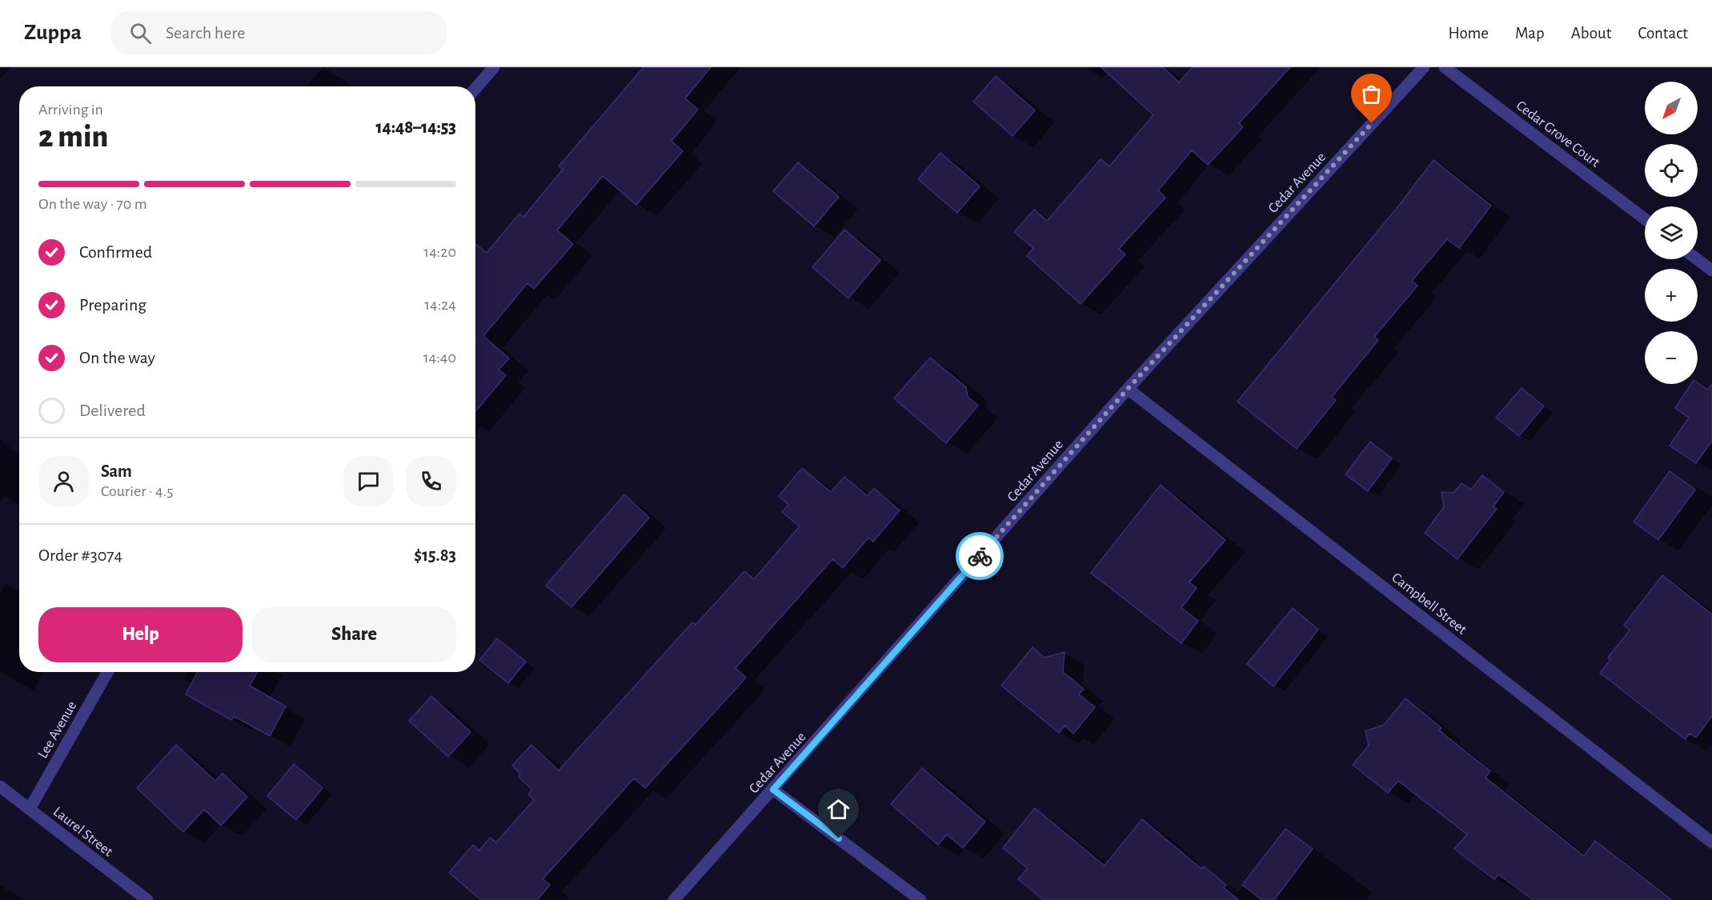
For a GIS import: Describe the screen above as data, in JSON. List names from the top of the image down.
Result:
{
  "streets": {
    "street": [
      "Cedar Grove Court",
      "Cedar Avenue",
      "Campbell Street",
      "Lee Avenue",
      "Laurel Street"
    ]
  },
  "crossings": [
    ["Cedar Avenue", "Campbell Street"],
    ["Lee Avenue", "Laurel Street"]
  ],
  "north": "bottom left",
  "page": {
    "header": "Zuppa",
    "search": "Search here",
    "nav": [
      "Home",
      "Map",
      "About",
      "Contact"
    ],
    "map_buttons": ["+", "−"],
    "heading": ["2 min", "Arriving in", "14:48–14:53"],
    "panel": [
      "Sam",
      "Courier · 4.5",
      "Order #3074",
      "$15.83"
    ],
    "bar": "On the way · 70 m",
    "list": [
      ["Confirmed", "14:20"],
      ["Preparing", "14:24"],
      ["On the way", "14:40"],
      "Delivered"
    ],
    "buttons": ["Help", "Share"]
  }
}
